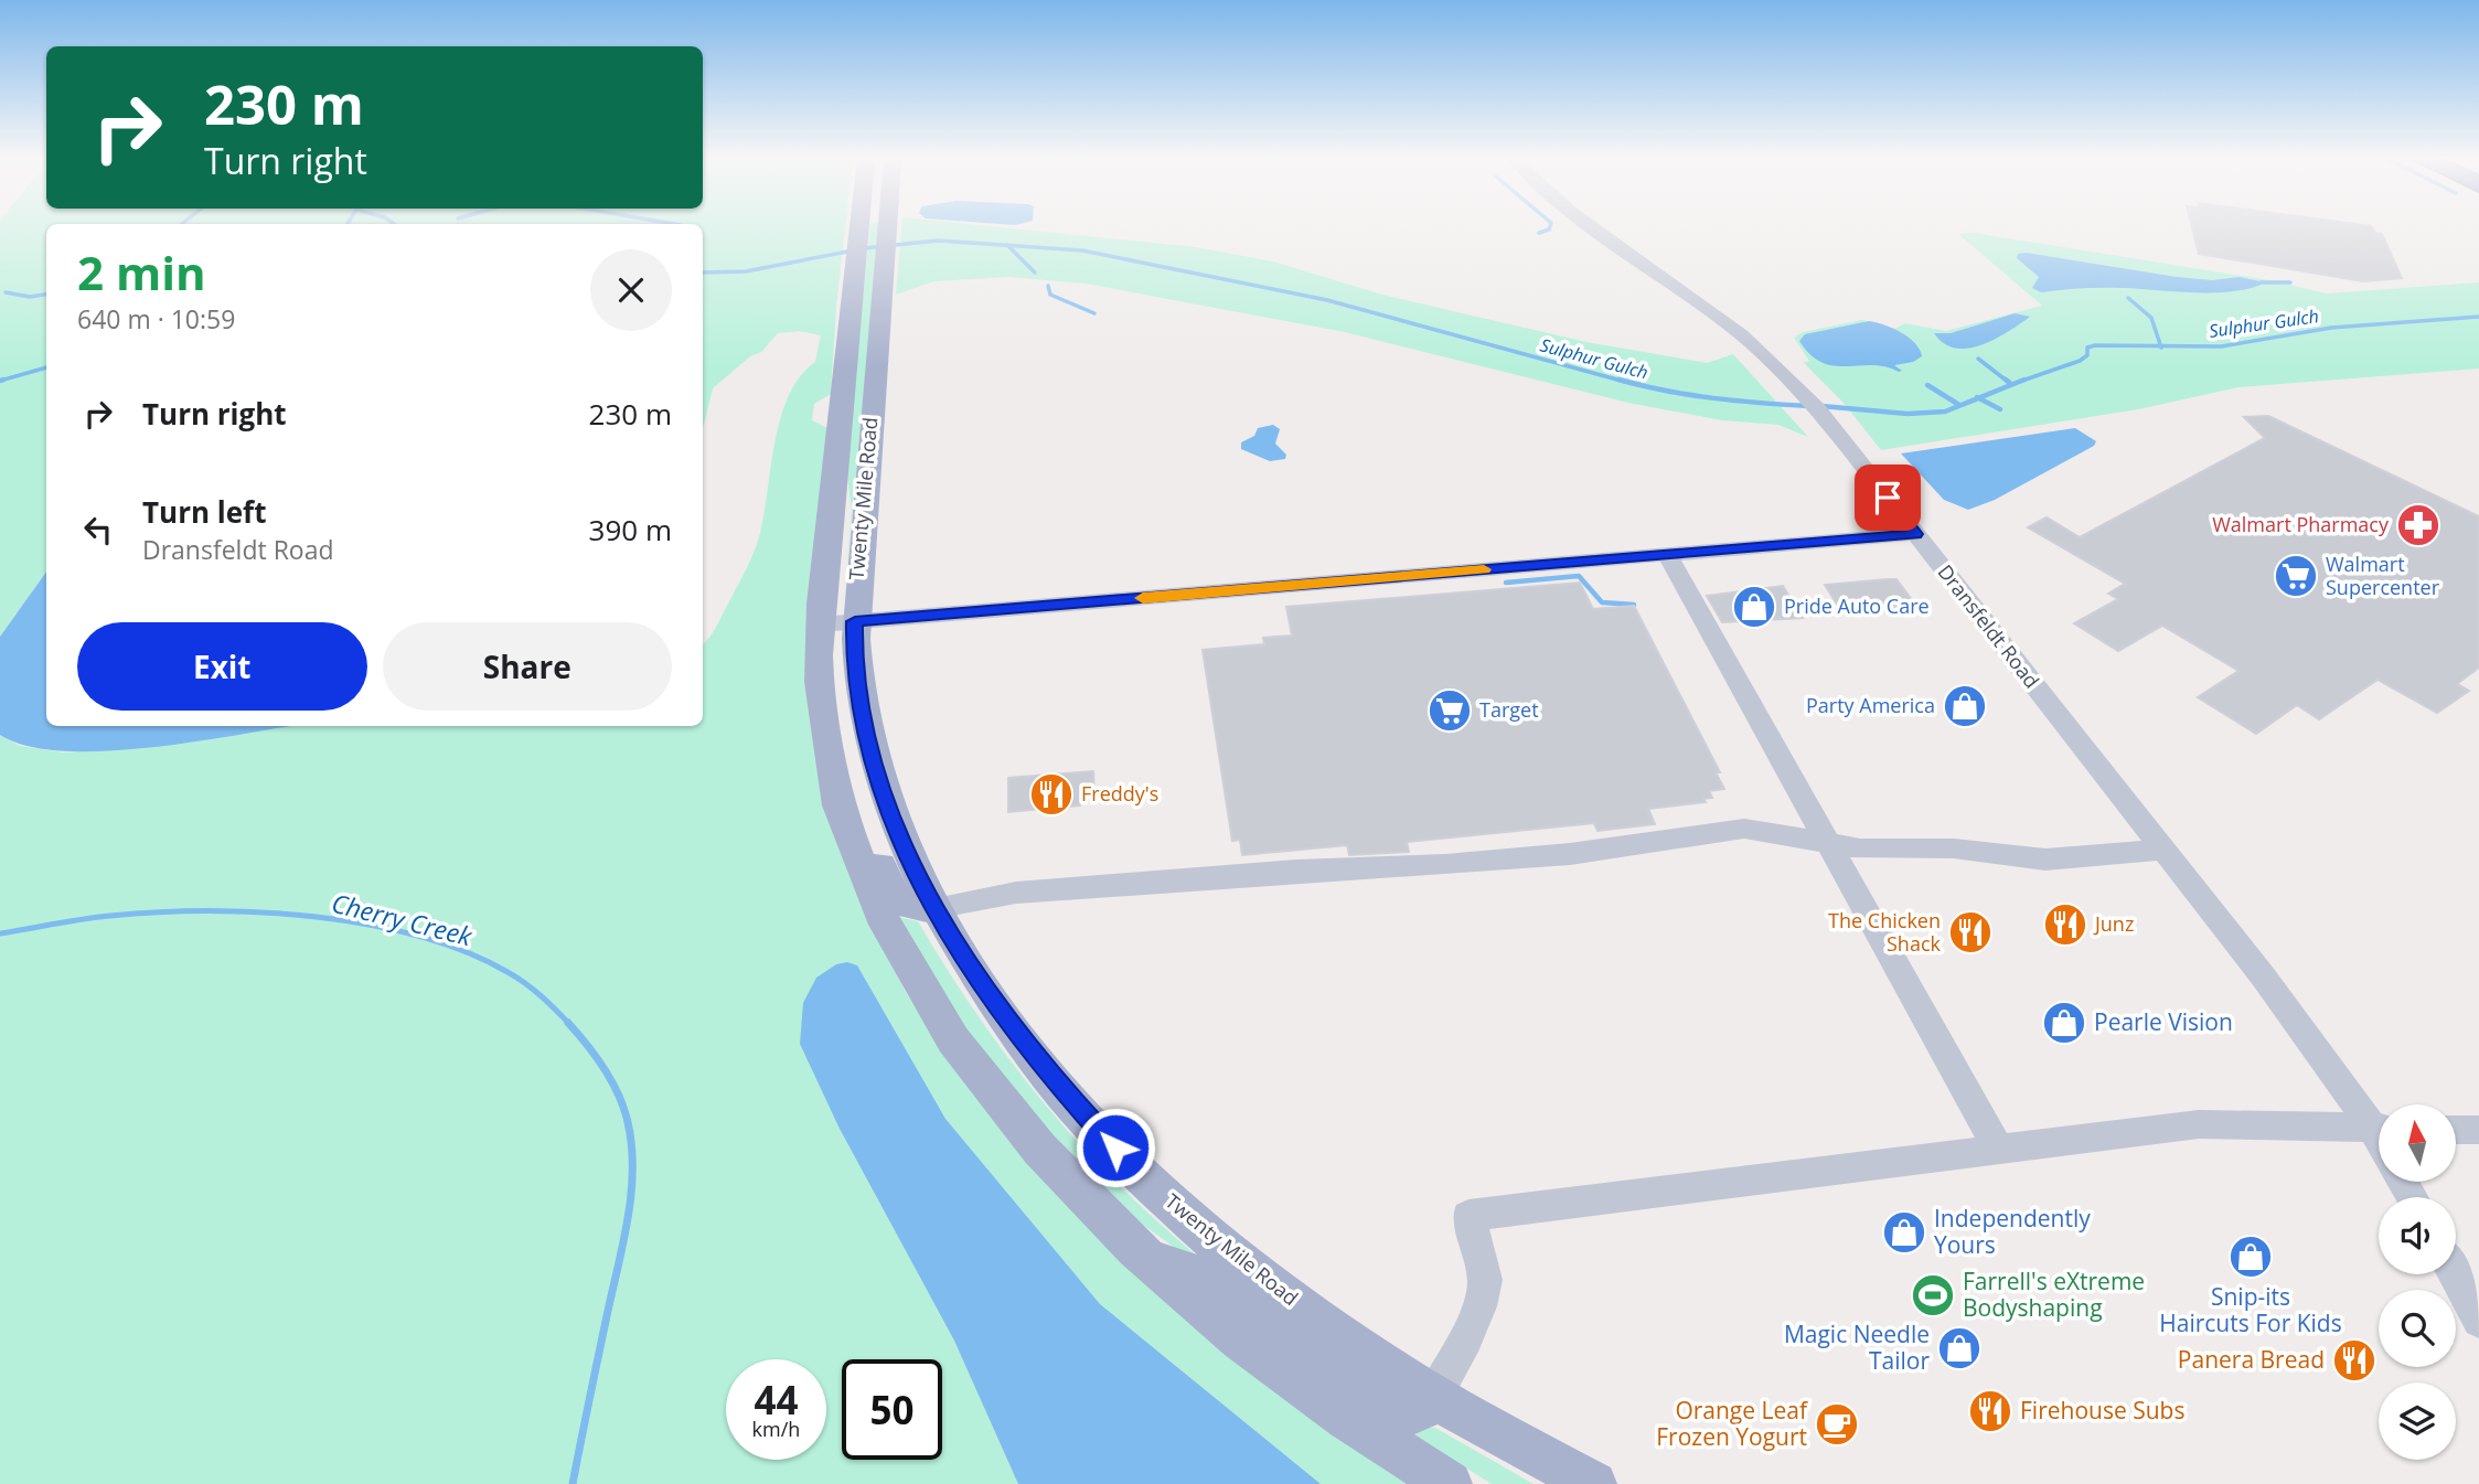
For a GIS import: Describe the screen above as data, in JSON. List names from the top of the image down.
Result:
{
  "streets": {
    "main road": ["Twenty Mile Road"],
    "street": ["Dransfeldt Road"]
  },
  "water": ["Sulphur Gulch", "Cherry Creek"],
  "places": {
    "pharmacy": ["Walmart Pharmacy"],
    "supermarket": ["Walmart Supercenter", "Target"],
    "shop": [
      "Pride Auto Care",
      "Party America",
      "Pearle Vision",
      "Independently Yours",
      "Snip-its Haircuts For Kids",
      "Magic Needle Tailor"
    ],
    "restaurant": [
      "Freddy's",
      "Junz",
      "The Chicken Shack",
      "Panera Bread",
      "Firehouse Subs"
    ],
    "sports": ["Farrell's eXtreme Bodyshaping"],
    "cafe": ["Orange Leaf Frozen Yogurt"]
  },
  "north": "top",
  "page": {
    "turn": ["230 m", "Turn right"],
    "heading": ["2 min", "640 m · 10:59"],
    "list": [
      {
        "name": "Turn right",
        "value": "230 m"
      },
      {
        "name": "Turn left",
        "note": "Dransfeldt Road",
        "value": "390 m"
      }
    ],
    "buttons": ["Exit", "Share"],
    "speed": "44 km/h",
    "limit": "50"
  }
}
